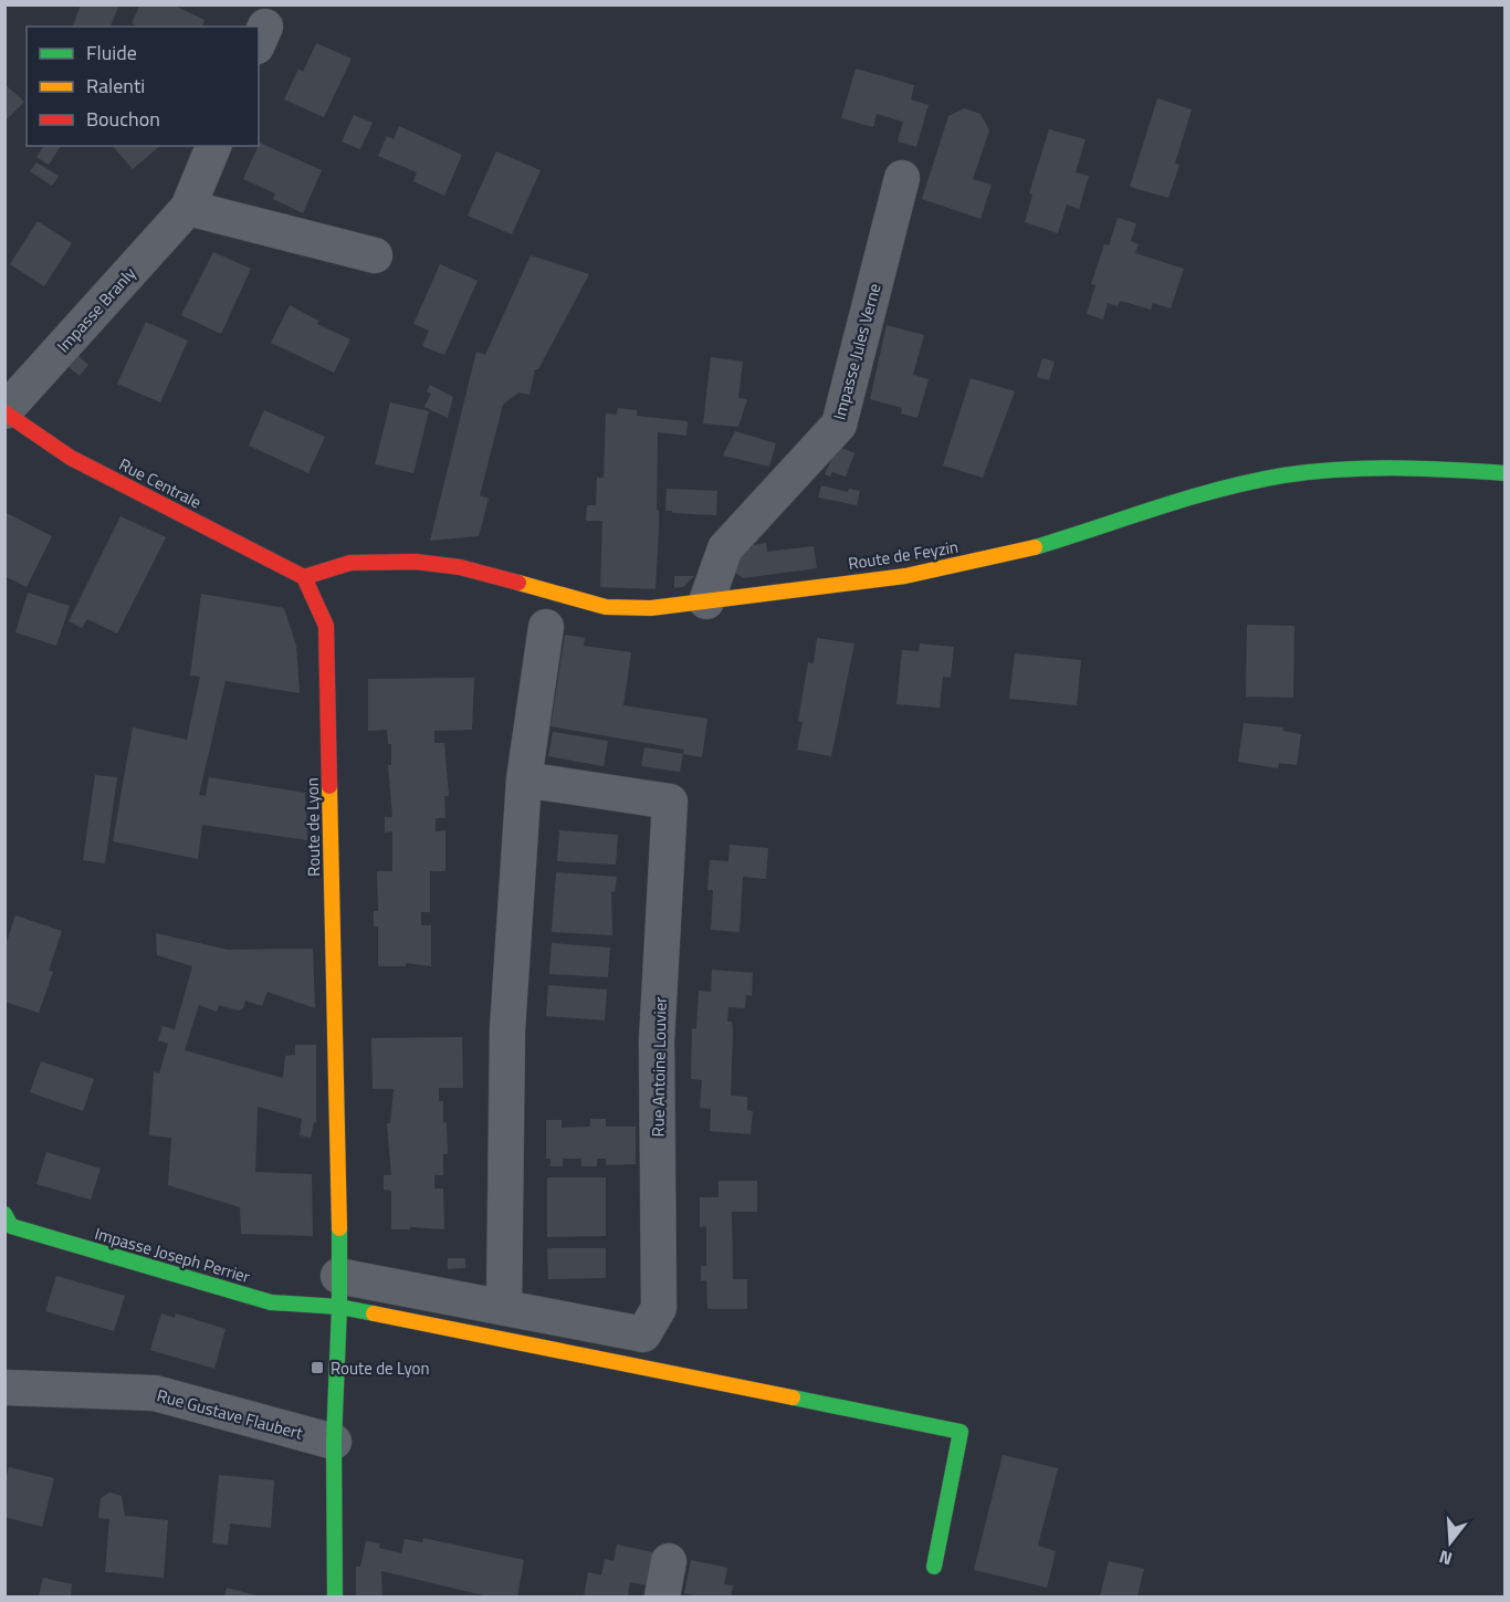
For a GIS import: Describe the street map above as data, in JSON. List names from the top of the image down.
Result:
{
  "streets": {
    "street": [
      "Impasse Branly",
      "Impasse Jules Verne",
      "Rue Centrale",
      "Route de Feyzin",
      "Route de Lyon",
      "Rue Antoine Louvier",
      "Impasse Joseph Perrier",
      "Rue Gustave Flaubert"
    ]
  },
  "crossings": [
    ["Impasse Branly", "Rue Centrale"],
    ["Impasse Jules Verne", "Route de Feyzin"],
    ["Rue Centrale", "Route de Feyzin"],
    ["Rue Centrale", "Route de Lyon"],
    ["Route de Feyzin", "Route de Lyon"],
    ["Route de Lyon", "Rue Antoine Louvier"],
    ["Route de Lyon", "Impasse Joseph Perrier"],
    ["Route de Lyon", "Rue Gustave Flaubert"],
    ["Rue Antoine Louvier", "Impasse Joseph Perrier"]
  ],
  "places": {
    "transit": ["Route de Lyon"]
  },
  "legend": ["Fluide", "Ralenti", "Bouchon"],
  "north": "bottom"
}
